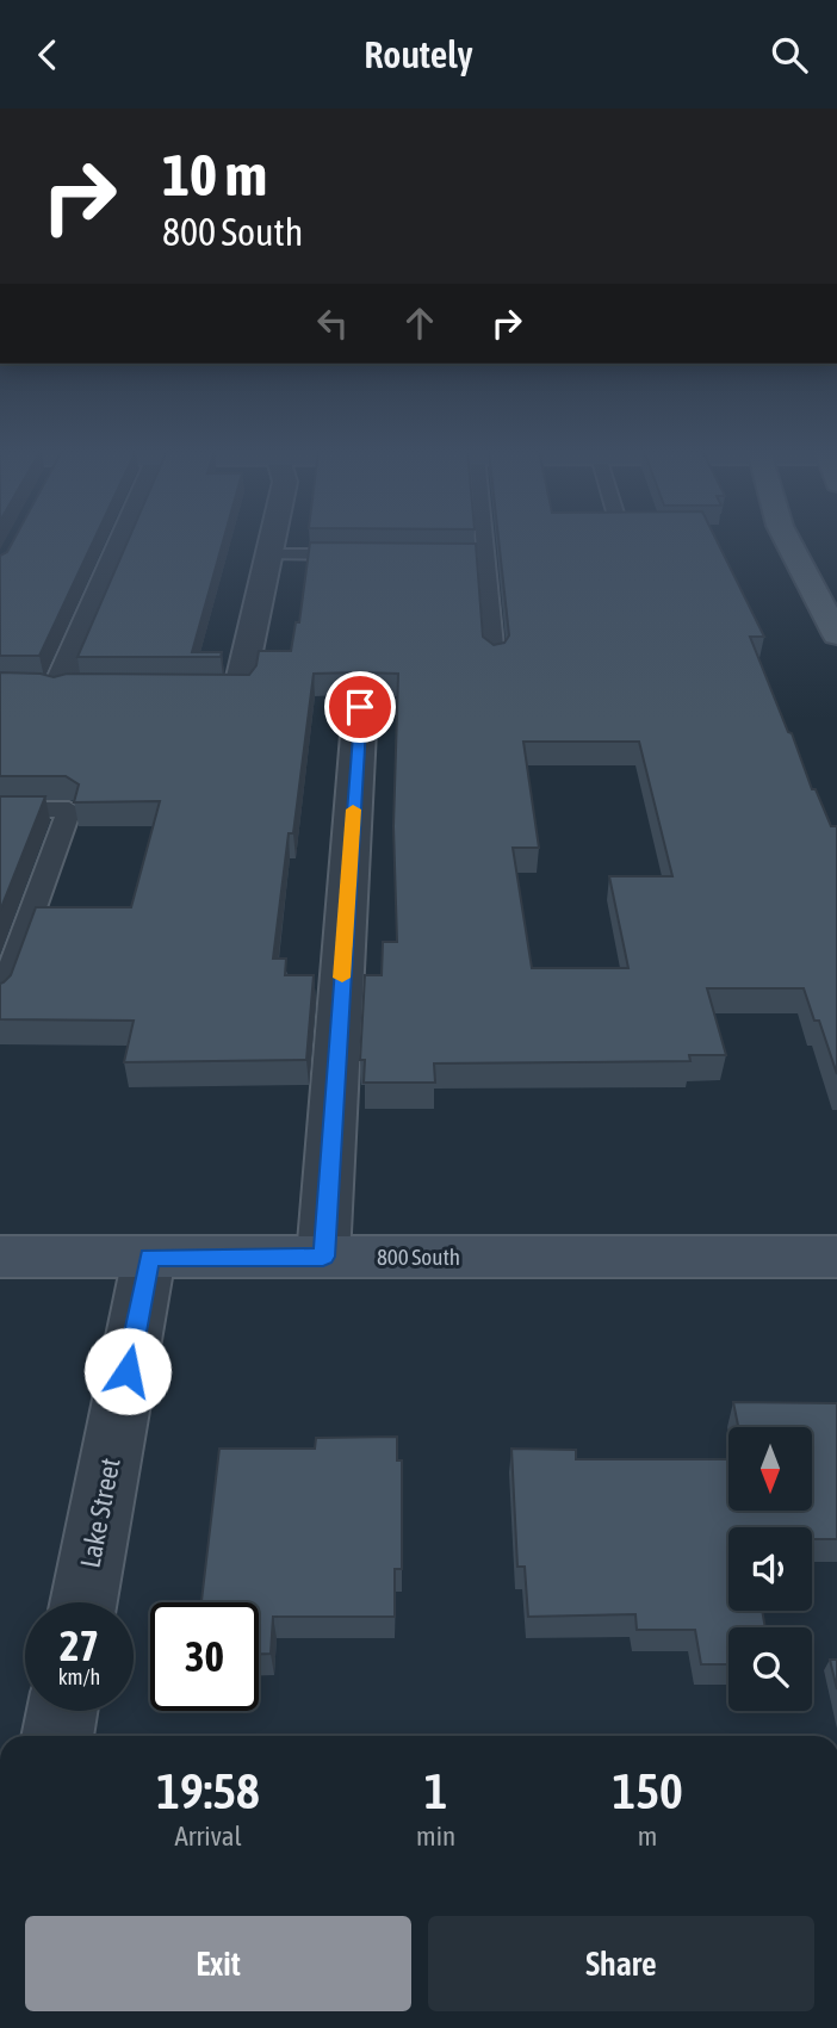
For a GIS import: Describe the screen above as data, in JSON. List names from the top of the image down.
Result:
{
  "streets": {
    "street": ["800 South", "Lake Street"]
  },
  "crossings": [
    ["800 South", "Lake Street"]
  ],
  "north": "bottom",
  "page": {
    "header": "Routely",
    "turn": ["10 m", "800 South"],
    "speed": "27 km/h",
    "limit": "30",
    "eta": [
      "19:58",
      "Arrival",
      "1",
      "min",
      "150",
      "m"
    ],
    "buttons": ["Exit", "Share"]
  }
}
